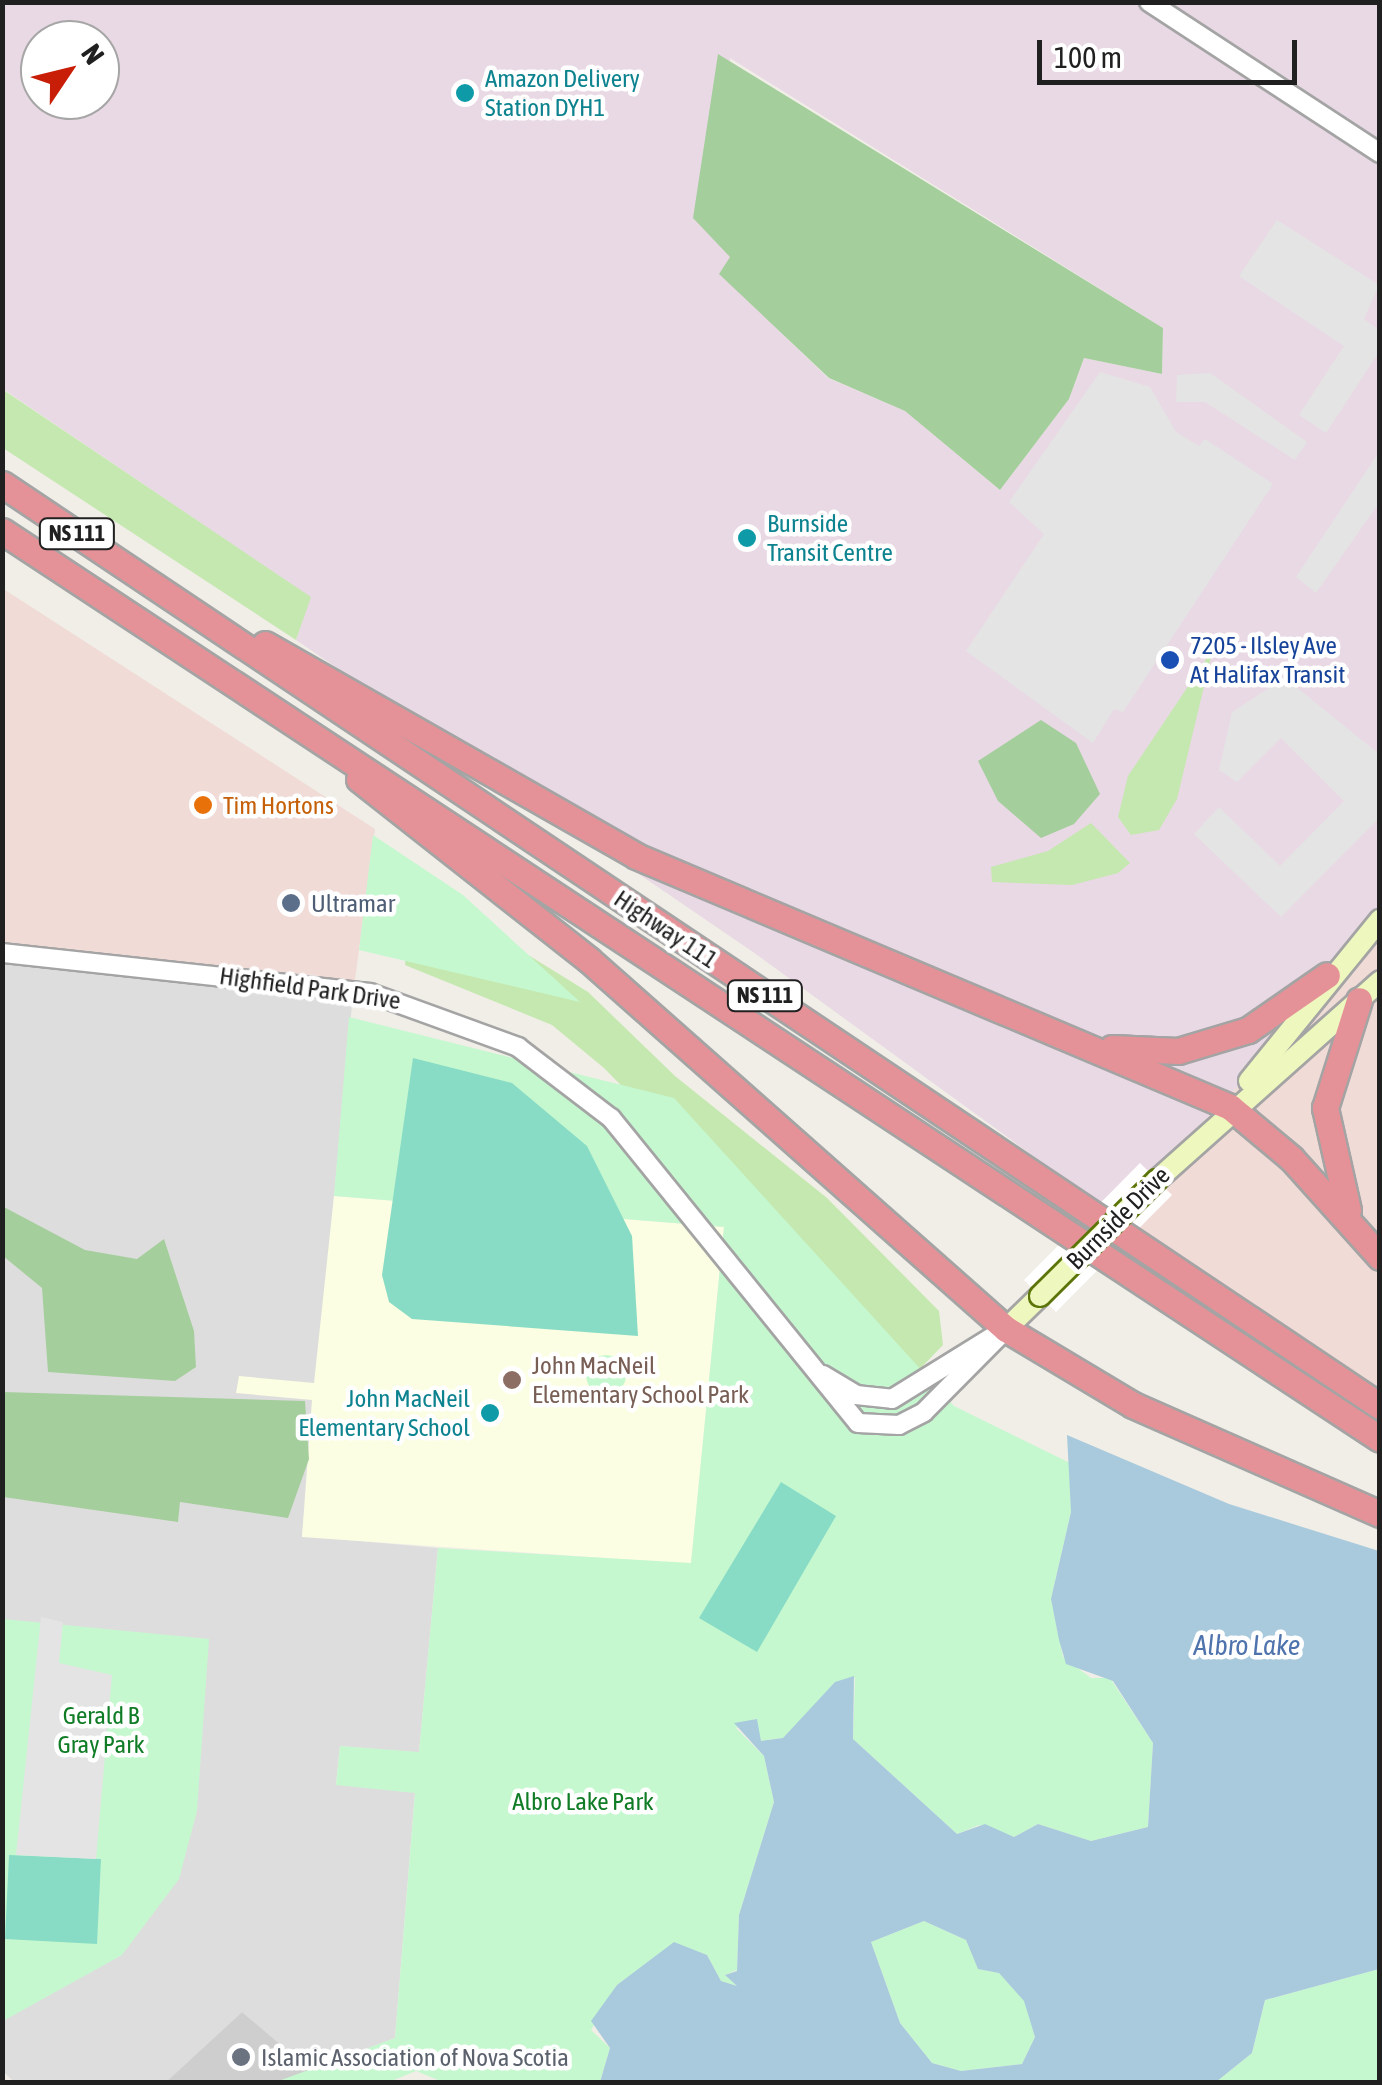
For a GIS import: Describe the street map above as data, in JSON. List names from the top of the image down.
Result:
{
  "streets": {
    "highway": ["NS 111", "Highway 111"],
    "main road": ["Burnside Drive"],
    "street": ["Highfield Park Drive"]
  },
  "crossings": [
    ["Highfield Park Drive", "Burnside Drive"]
  ],
  "water": ["Albro Lake"],
  "parks": ["Gerald B Gray Park", "Albro Lake Park"],
  "places": [
    "Amazon Delivery Station DYH1",
    "Burnside Transit Centre",
    "7205 - Ilsley Ave At Halifax Transit",
    "Tim Hortons",
    "Ultramar",
    "John MacNeil Elementary School Park",
    "John MacNeil Elementary School",
    "Islamic Association of Nova Scotia"
  ],
  "scale_bar": "100 m",
  "north": "top right"
}
